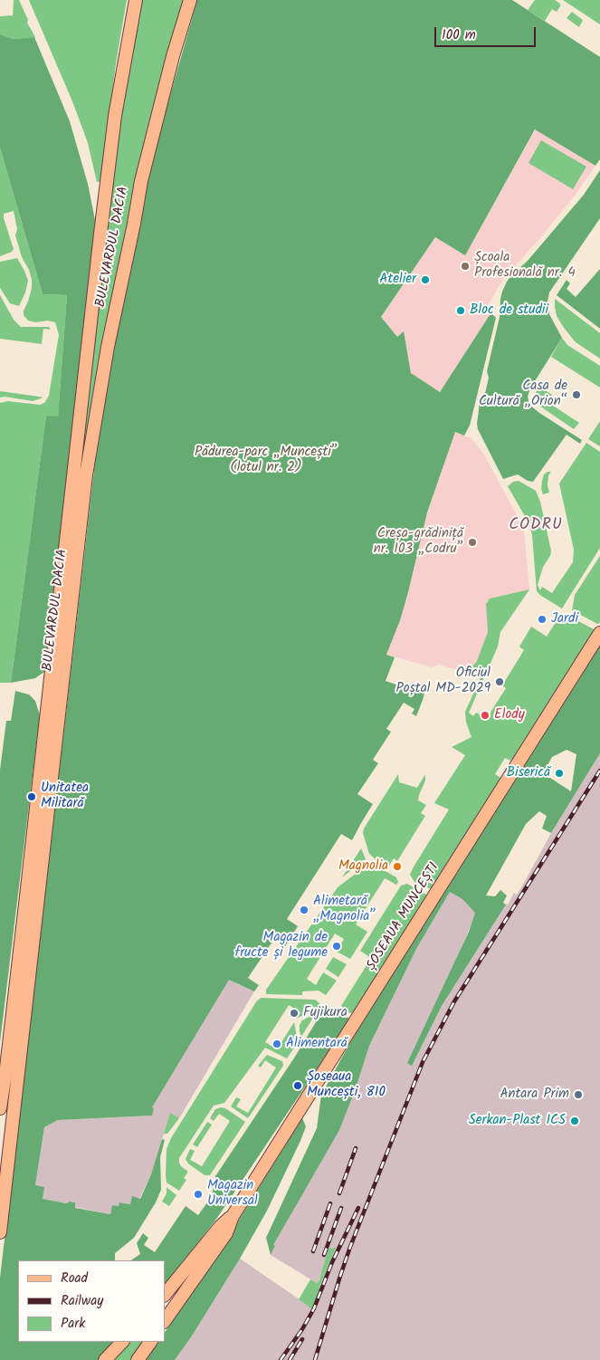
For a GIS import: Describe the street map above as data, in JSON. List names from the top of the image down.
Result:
{
  "streets": {
    "main road": ["BULEVARDUL DACIA", "ȘOSEAUA MUNCEȘTI"]
  },
  "districts": ["CODRU"],
  "parks": ["Pădurea-parc „Muncești” (lotul nr. 2)"],
  "places": [
    "Școala Profesională nr. 4",
    "Atelier",
    "Bloc de studii",
    "Casa de Cultură „Orion“",
    "Creșa-grădiniță nr. 103 „Codru”",
    "Jardi",
    "Oficiul Poștal MD-2029",
    "Elody",
    "Biserică",
    "Unitatea Militară",
    "Magnolia",
    "Alimetară „Magnolia”",
    "Magazin de fructe și legume",
    "Fujikura",
    "Alimentară",
    "Șoseaua Muncești, 810",
    "Antara Prim",
    "Serkan-Plast ICS",
    "Magazin Universal"
  ],
  "legend": ["Road", "Railway", "Park"],
  "scale_bar": "100 m"
}
